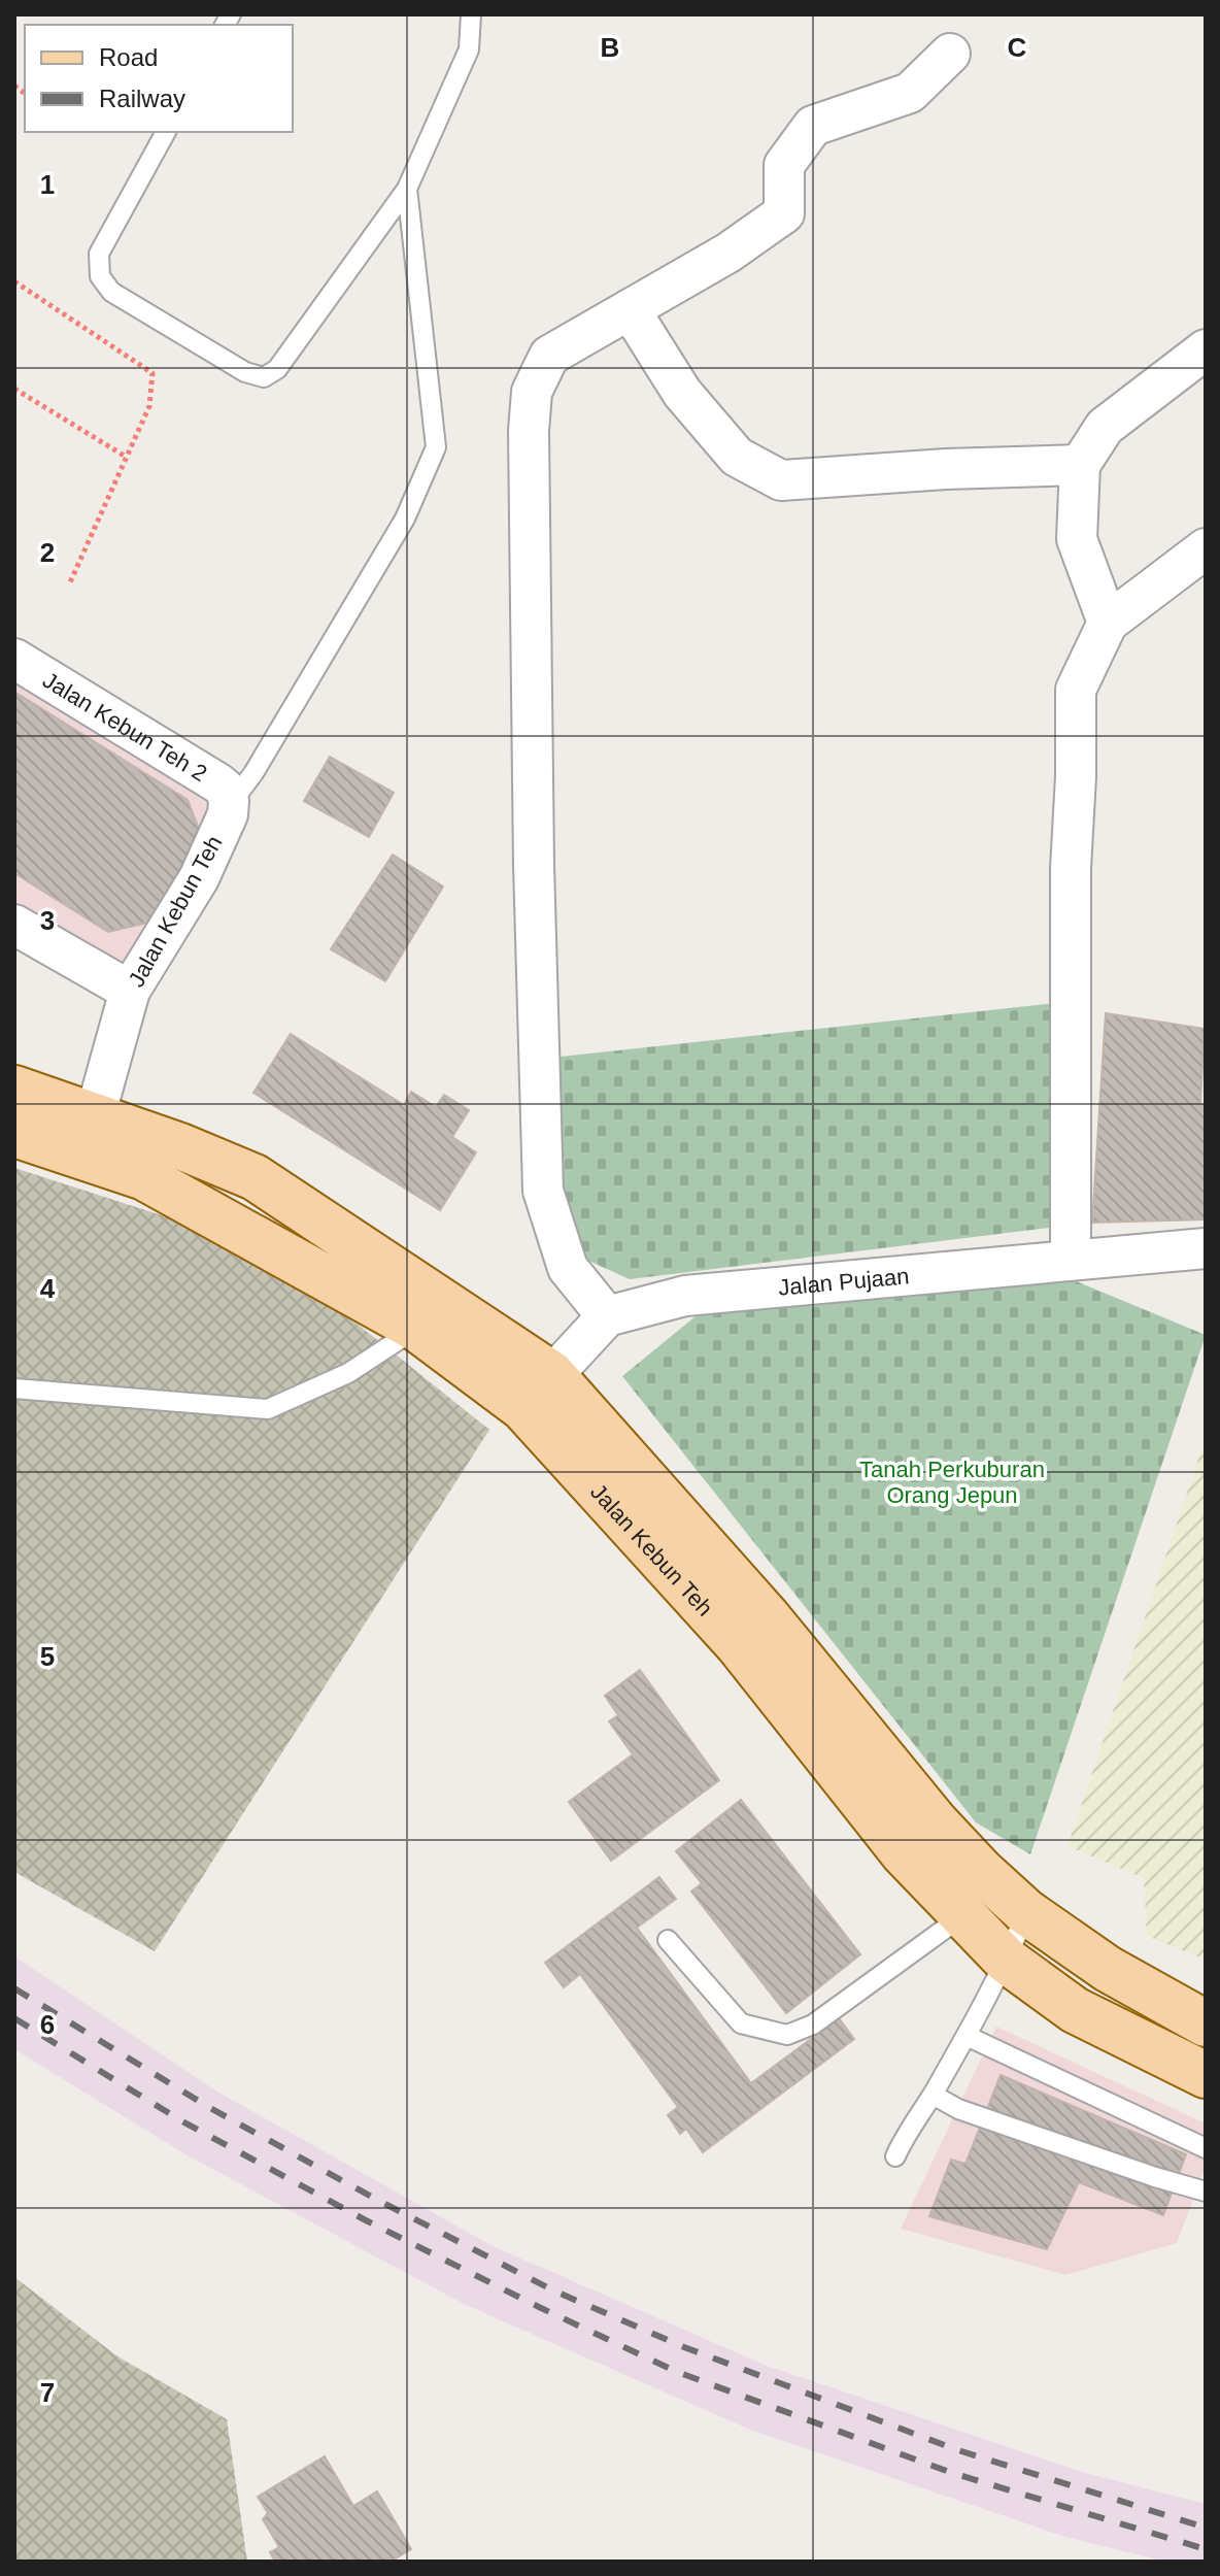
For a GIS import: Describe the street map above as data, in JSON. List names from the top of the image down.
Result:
{
  "streets": {
    "main road": ["Jalan Kebun Teh"],
    "street": ["Jalan Kebun Teh 2", "Jalan Pujaan"]
  },
  "crossings": [
    ["Jalan Kebun Teh 2", "Jalan Kebun Teh"]
  ],
  "parks": ["Tanah Perkuburan Orang Jepun"],
  "legend": ["Road", "Railway"],
  "grid": {
    "columns": ["B", "C"],
    "rows": [
      "1",
      "2",
      "3",
      "4",
      "5",
      "6",
      "7"
    ]
  }
}
